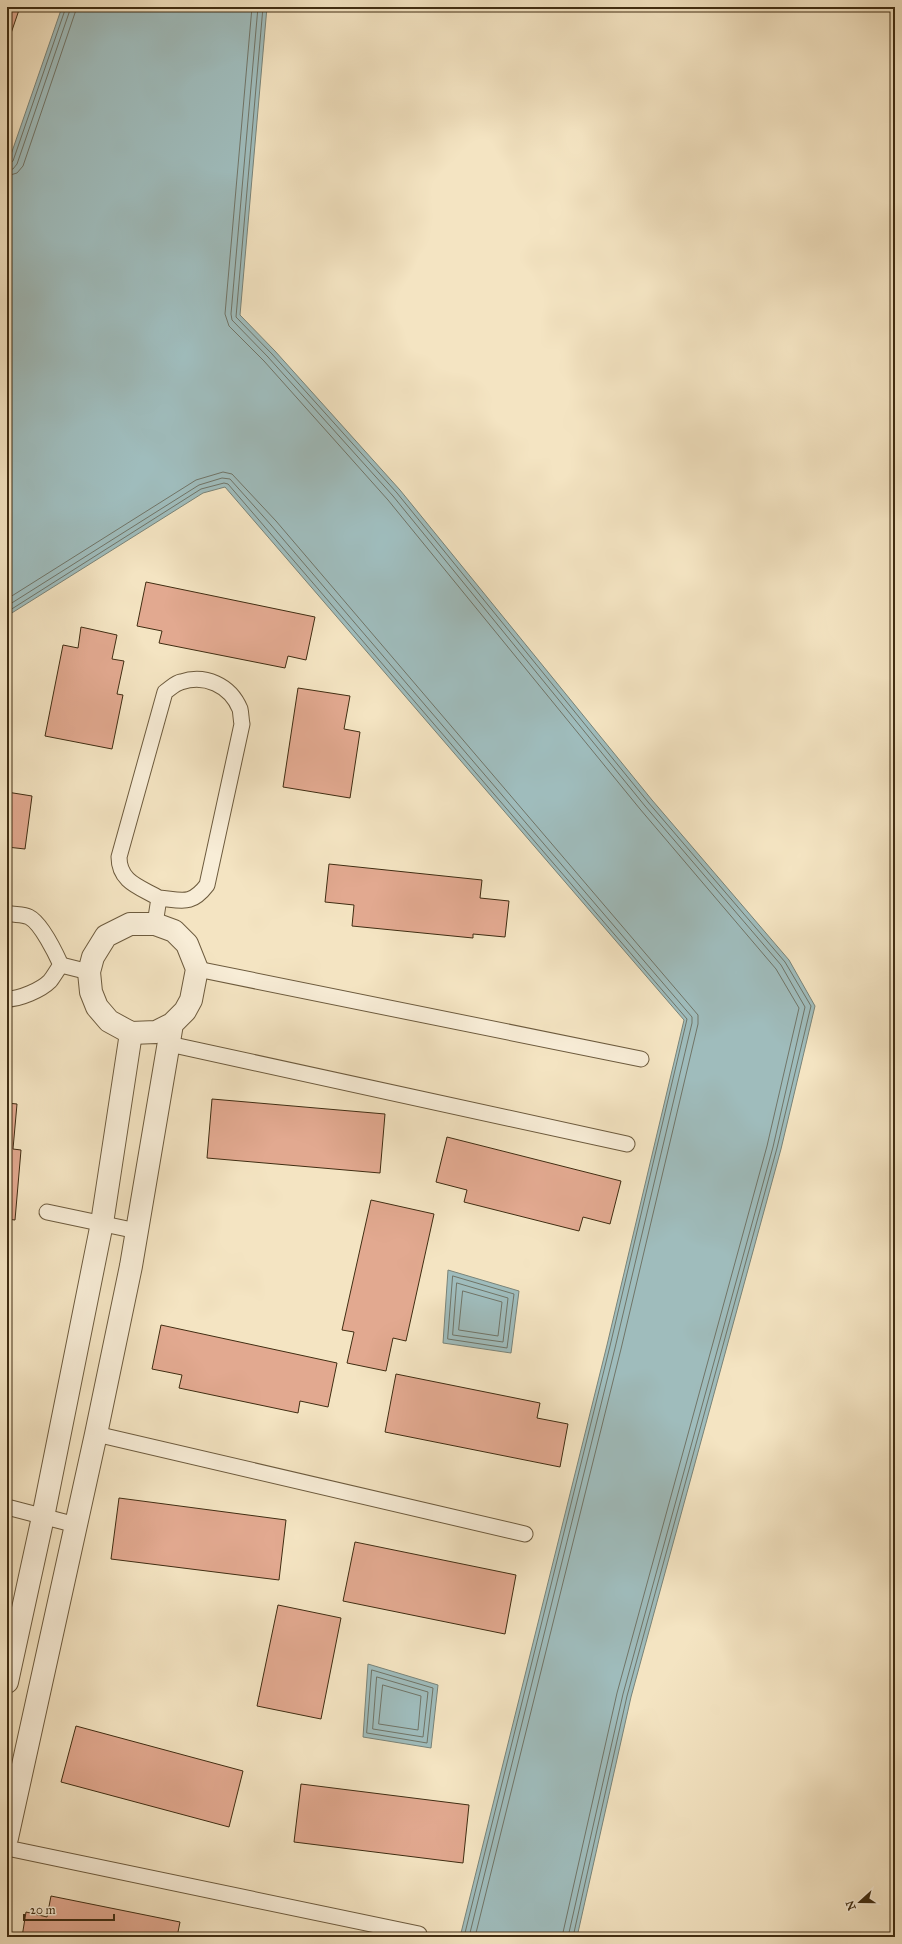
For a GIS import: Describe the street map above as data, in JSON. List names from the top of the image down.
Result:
{
  "scale_bar": "20 m",
  "north": "left"
}
